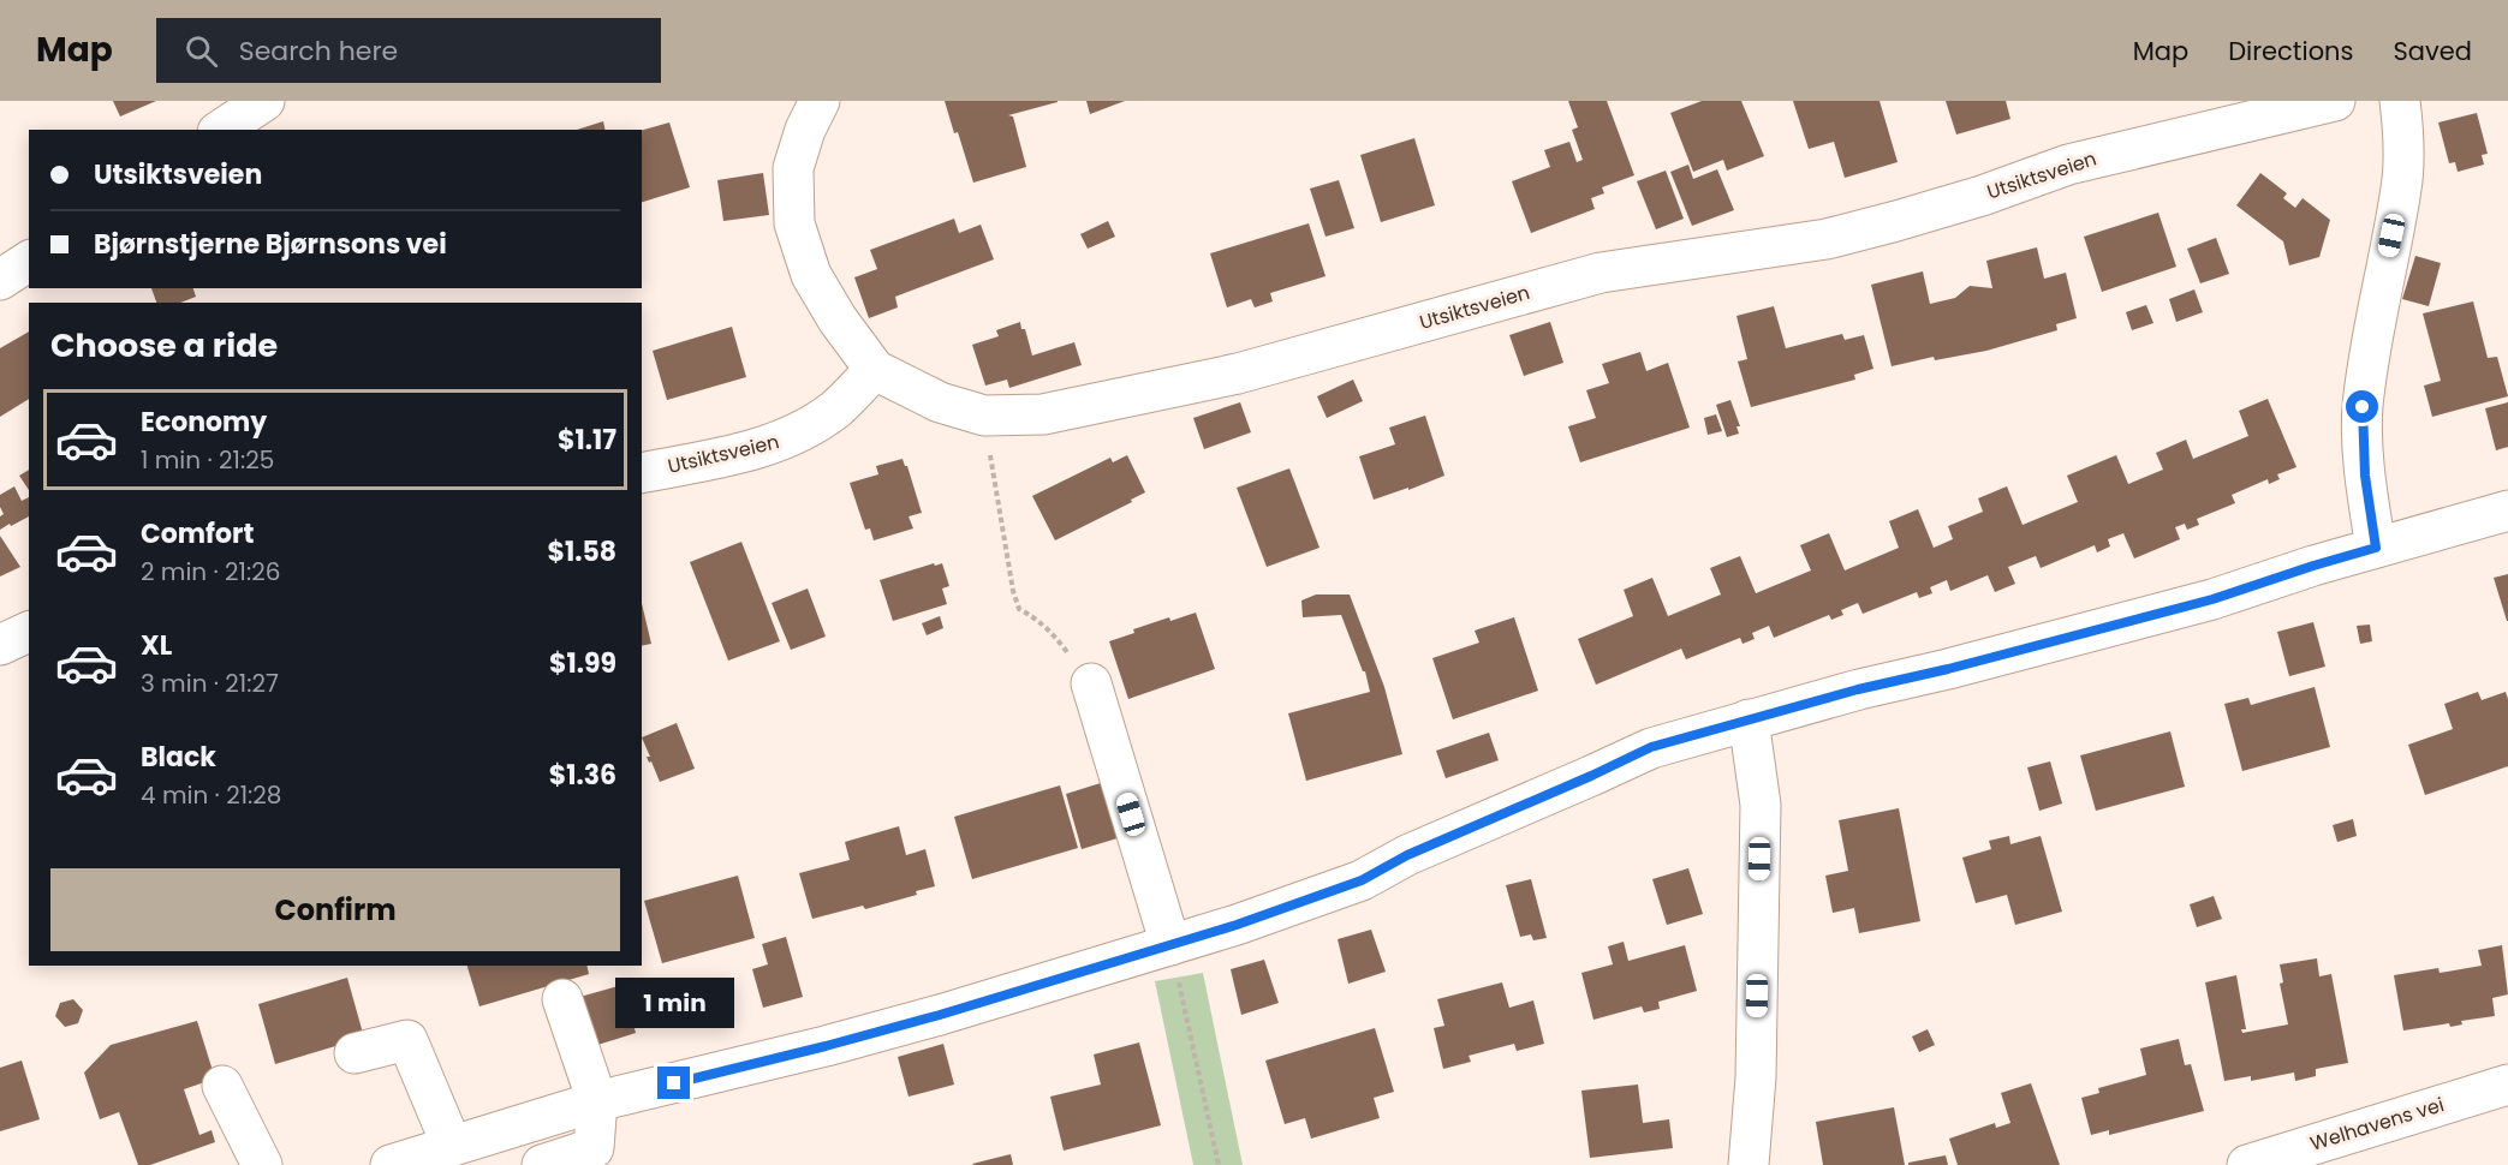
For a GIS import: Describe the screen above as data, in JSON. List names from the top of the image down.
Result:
{
  "streets": {
    "street": ["Utsiktsveien", "Welhavens vei"]
  },
  "page": {
    "header": "Map",
    "search": "Search here",
    "nav": ["Map", "Directions", "Saved"],
    "banner": ["Utsiktsveien", "Bjørnstjerne Bjørnsons vei"],
    "heading": "Choose a ride",
    "list": [
      {
        "name": "Economy",
        "note": "1 min · 21:25",
        "value": "$1.17"
      },
      {
        "name": "Comfort",
        "note": "2 min · 21:26",
        "value": "$1.58"
      },
      {
        "name": "XL",
        "note": "3 min · 21:27",
        "value": "$1.99"
      },
      {
        "name": "Black",
        "note": "4 min · 21:28",
        "value": "$1.36"
      }
    ],
    "buttons": "Confirm",
    "bubble": "1 min"
  }
}
